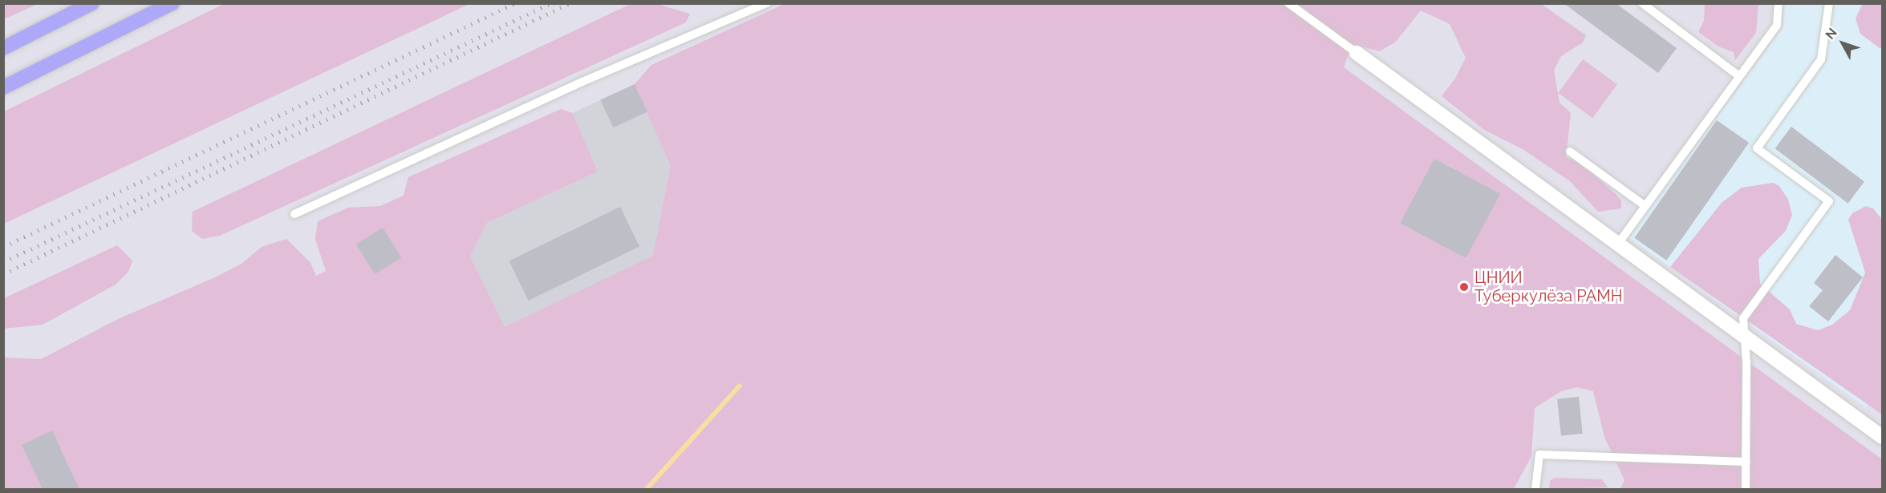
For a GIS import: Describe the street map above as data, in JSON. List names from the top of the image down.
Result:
{
  "places": ["ЦНИИ Туберкулёза РАМН"],
  "north": "top left"
}
